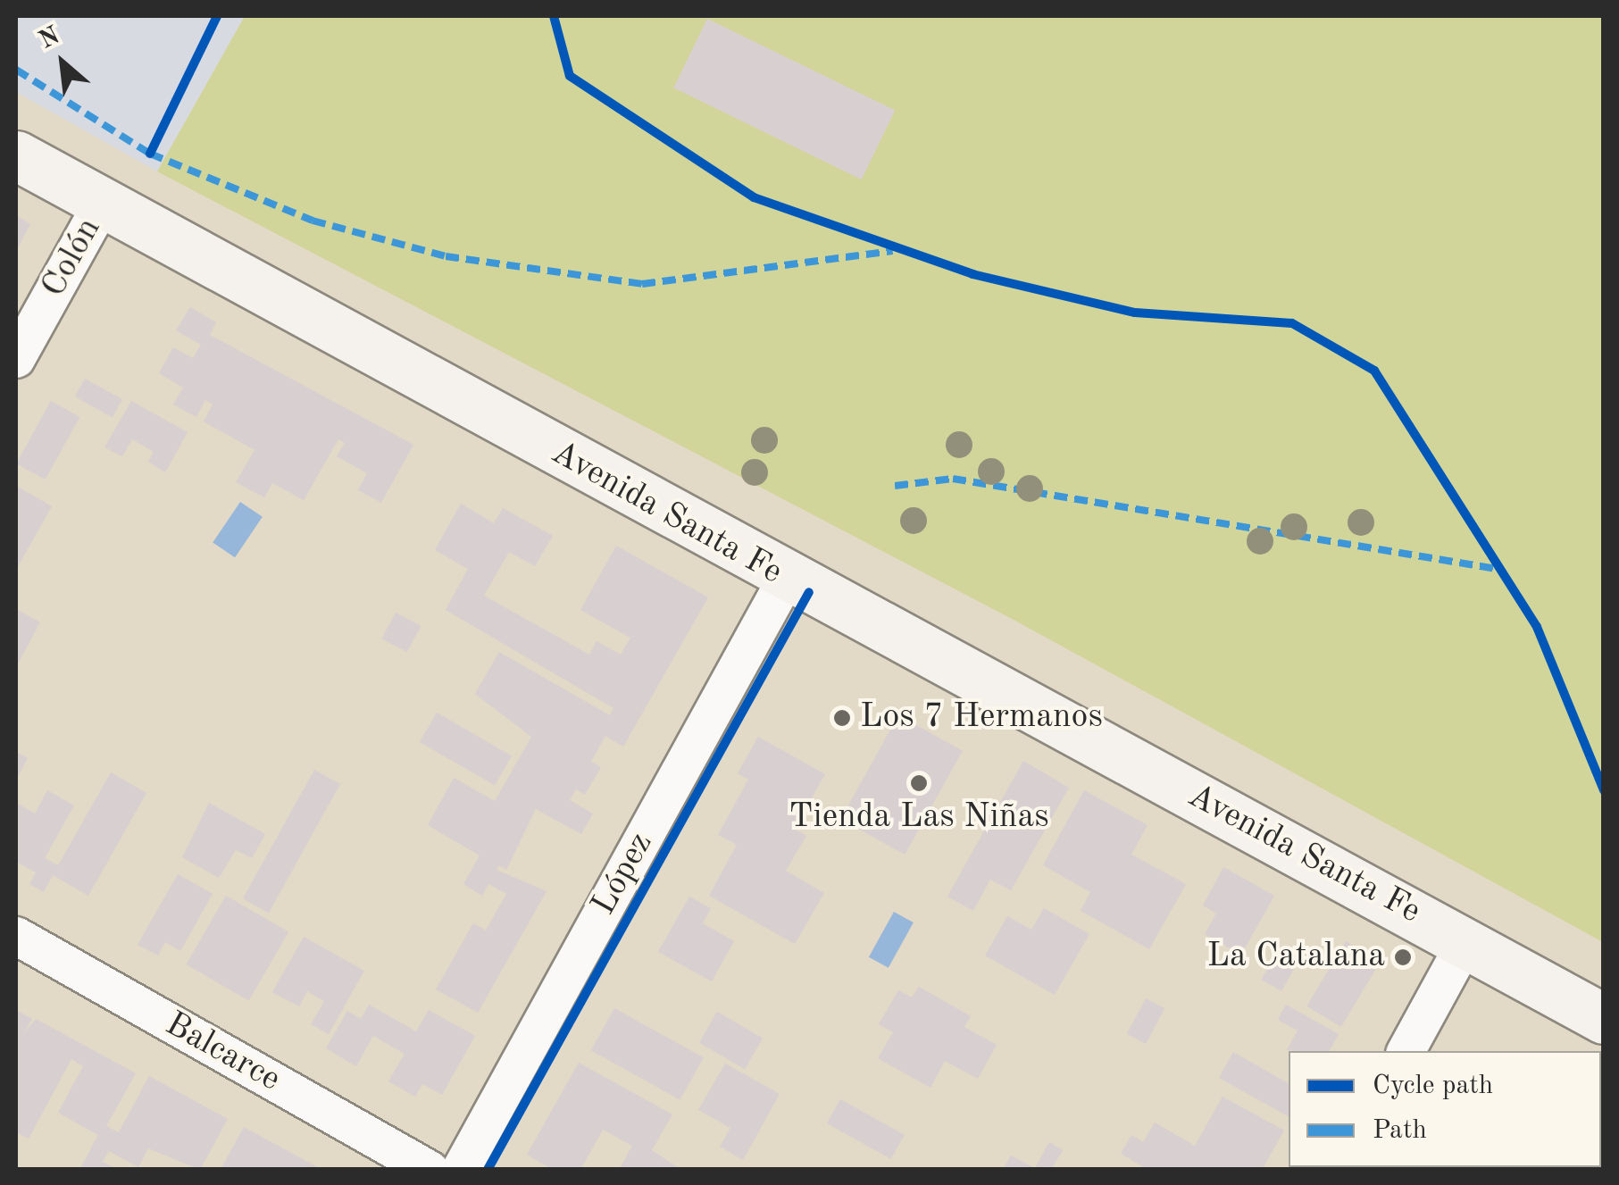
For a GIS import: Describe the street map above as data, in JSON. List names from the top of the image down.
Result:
{
  "streets": {
    "main road": ["Avenida Santa Fe"],
    "street": ["Colón", "López", "Balcarce"]
  },
  "crossings": [
    ["Colón", "Avenida Santa Fe"],
    ["Avenida Santa Fe", "López"]
  ],
  "places": ["Los 7 Hermanos", "Tienda Las Niñas", "La Catalana"],
  "legend": ["Cycle path", "Path"],
  "north": "top left"
}
